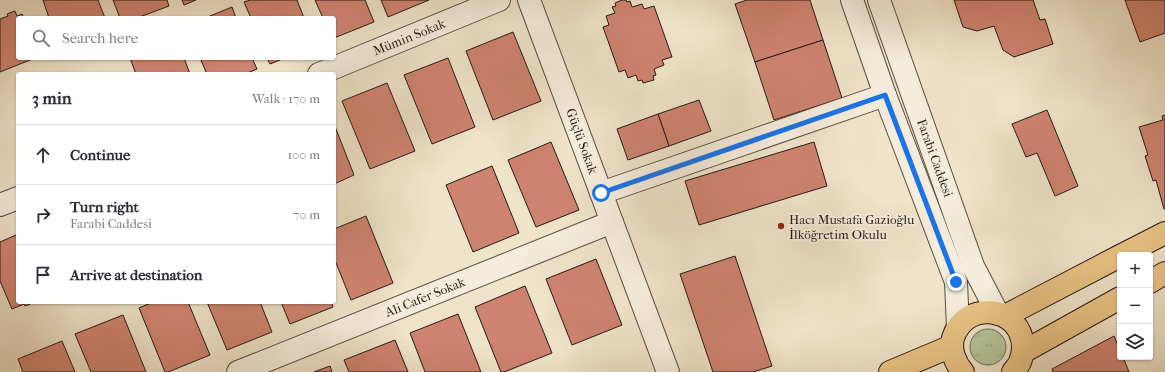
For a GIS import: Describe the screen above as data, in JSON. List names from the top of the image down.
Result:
{
  "streets": {
    "street": [
      "Mümin Sokak",
      "Güçlü Sokak",
      "Farabi Caddesi",
      "Ali Cafer Sokak"
    ]
  },
  "crossings": [
    ["Güçlü Sokak", "Ali Cafer Sokak"]
  ],
  "places": ["Hacı Mustafa Gazioğlu İlköğretim Okulu"],
  "page": {
    "search": "Search here",
    "heading": ["3 min", "Walk · 170 m"],
    "list": [
      ["Continue", "100 m"],
      ["Turn right", "Farabi Caddesi", "70 m"],
      "Arrive at destination"
    ],
    "map_buttons": ["+", "−"]
  }
}
